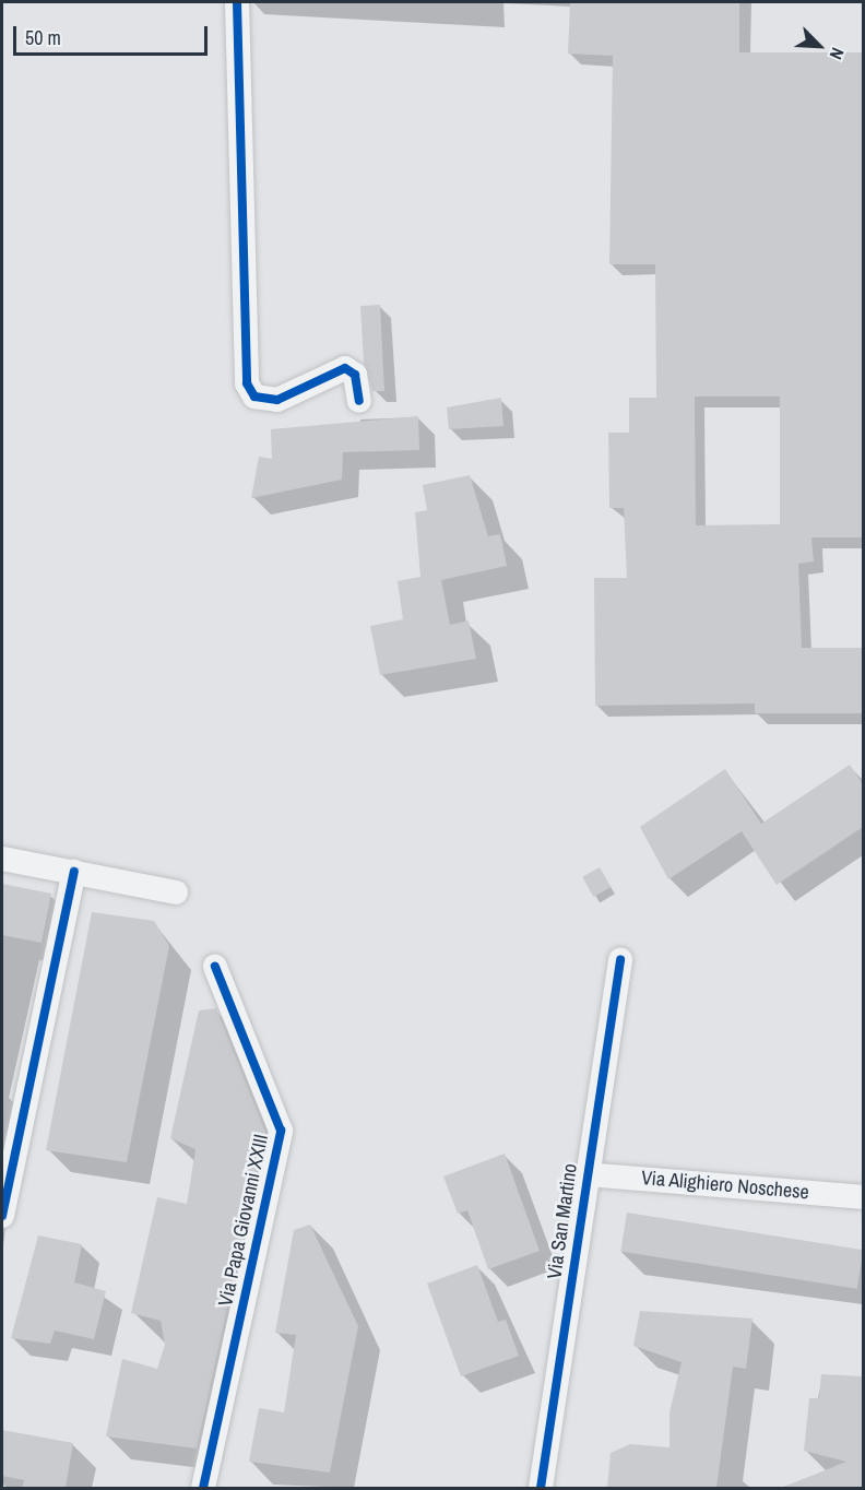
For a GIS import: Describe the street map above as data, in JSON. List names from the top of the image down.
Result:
{
  "streets": {
    "street": ["Via Alighiero Noschese", "Via Papa Giovanni XXIII", "Via San Martino"]
  },
  "crossings": [
    ["Via Alighiero Noschese", "Via San Martino"]
  ],
  "scale_bar": "50 m",
  "north": "bottom right"
}
